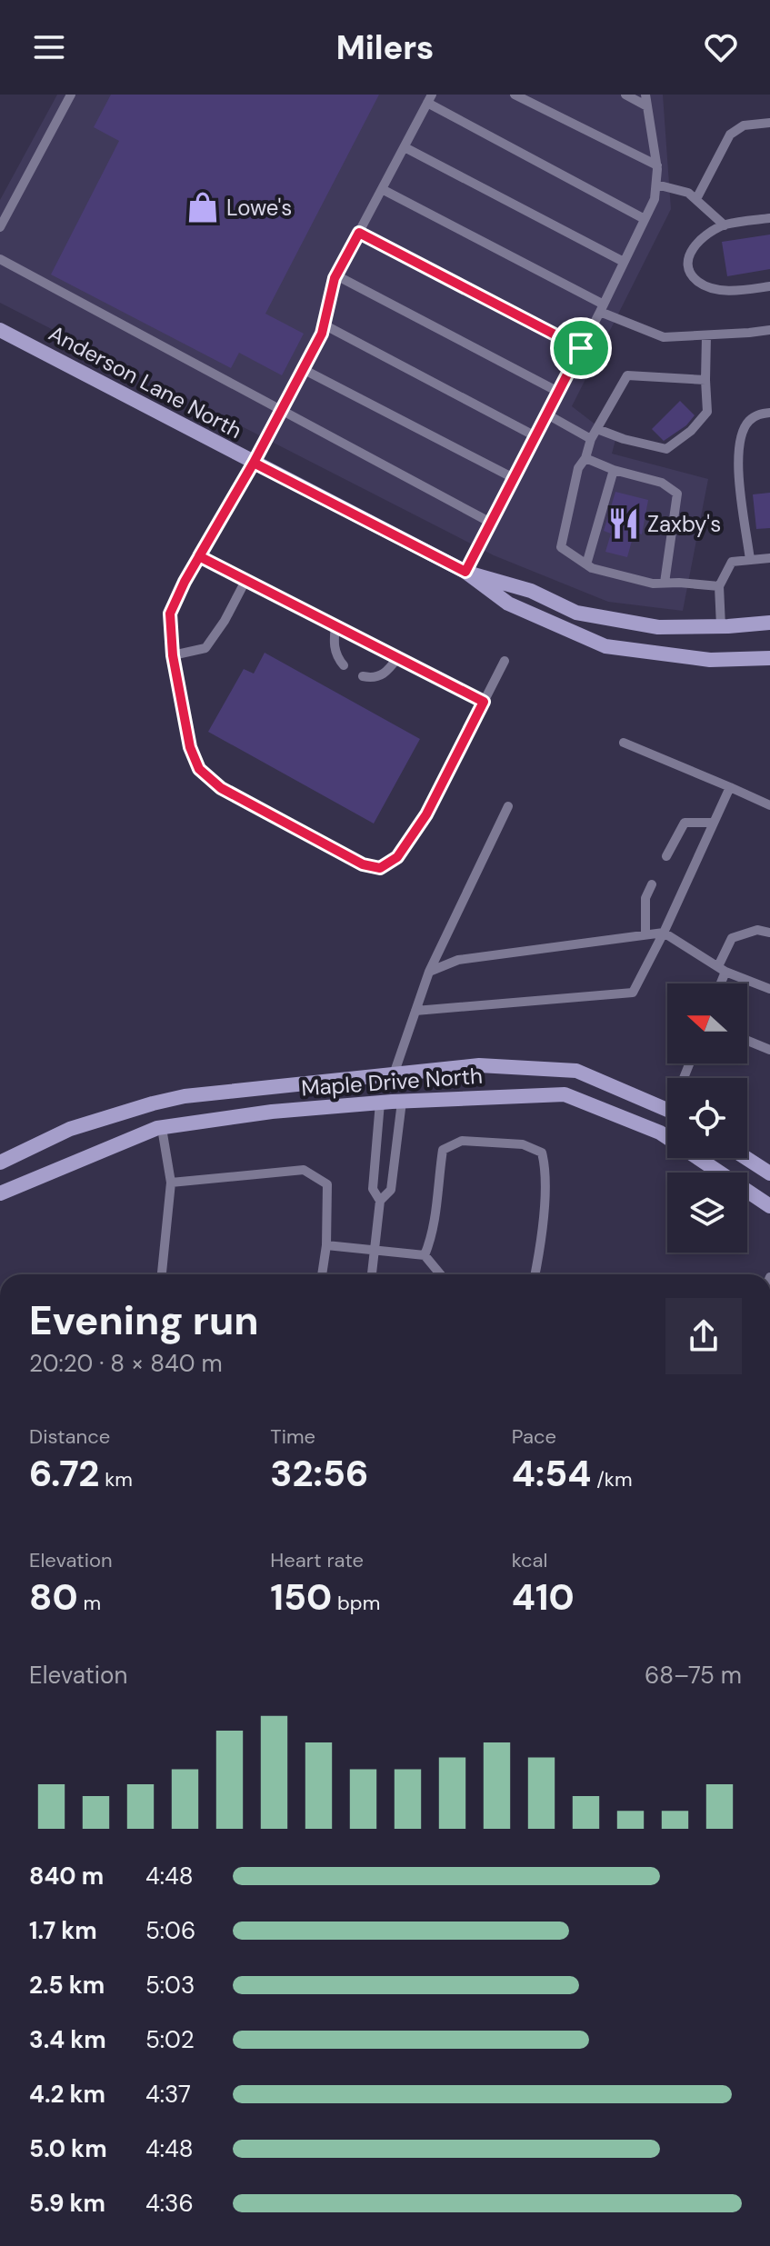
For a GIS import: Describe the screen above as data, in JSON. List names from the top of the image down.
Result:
{
  "streets": {
    "street": ["Anderson Lane North", "Maple Drive North"]
  },
  "places": {
    "shop": ["Lowe's"],
    "restaurant": ["Zaxby's"]
  },
  "north": "left",
  "page": {
    "header": "Milers",
    "heading": ["Evening run", "20:20 · 8 × 840 m"],
    "stats": [
      ["Distance", "6.72 km"],
      ["Time", "32:56"],
      ["Pace", "4:54 /km"],
      ["Elevation", "80 m"],
      ["Heart rate", "150 bpm"],
      ["kcal", "410"]
    ],
    "chart": ["Elevation", "68–75 m"],
    "list": [
      {
        "name": "840 m",
        "note": "4:48"
      },
      {
        "name": "1.7 km",
        "note": "5:06"
      },
      {
        "name": "2.5 km",
        "note": "5:03"
      },
      {
        "name": "3.4 km",
        "note": "5:02"
      },
      {
        "name": "4.2 km",
        "note": "4:37"
      },
      {
        "name": "5.0 km",
        "note": "4:48"
      },
      {
        "name": "5.9 km",
        "note": "4:36"
      }
    ]
  }
}
